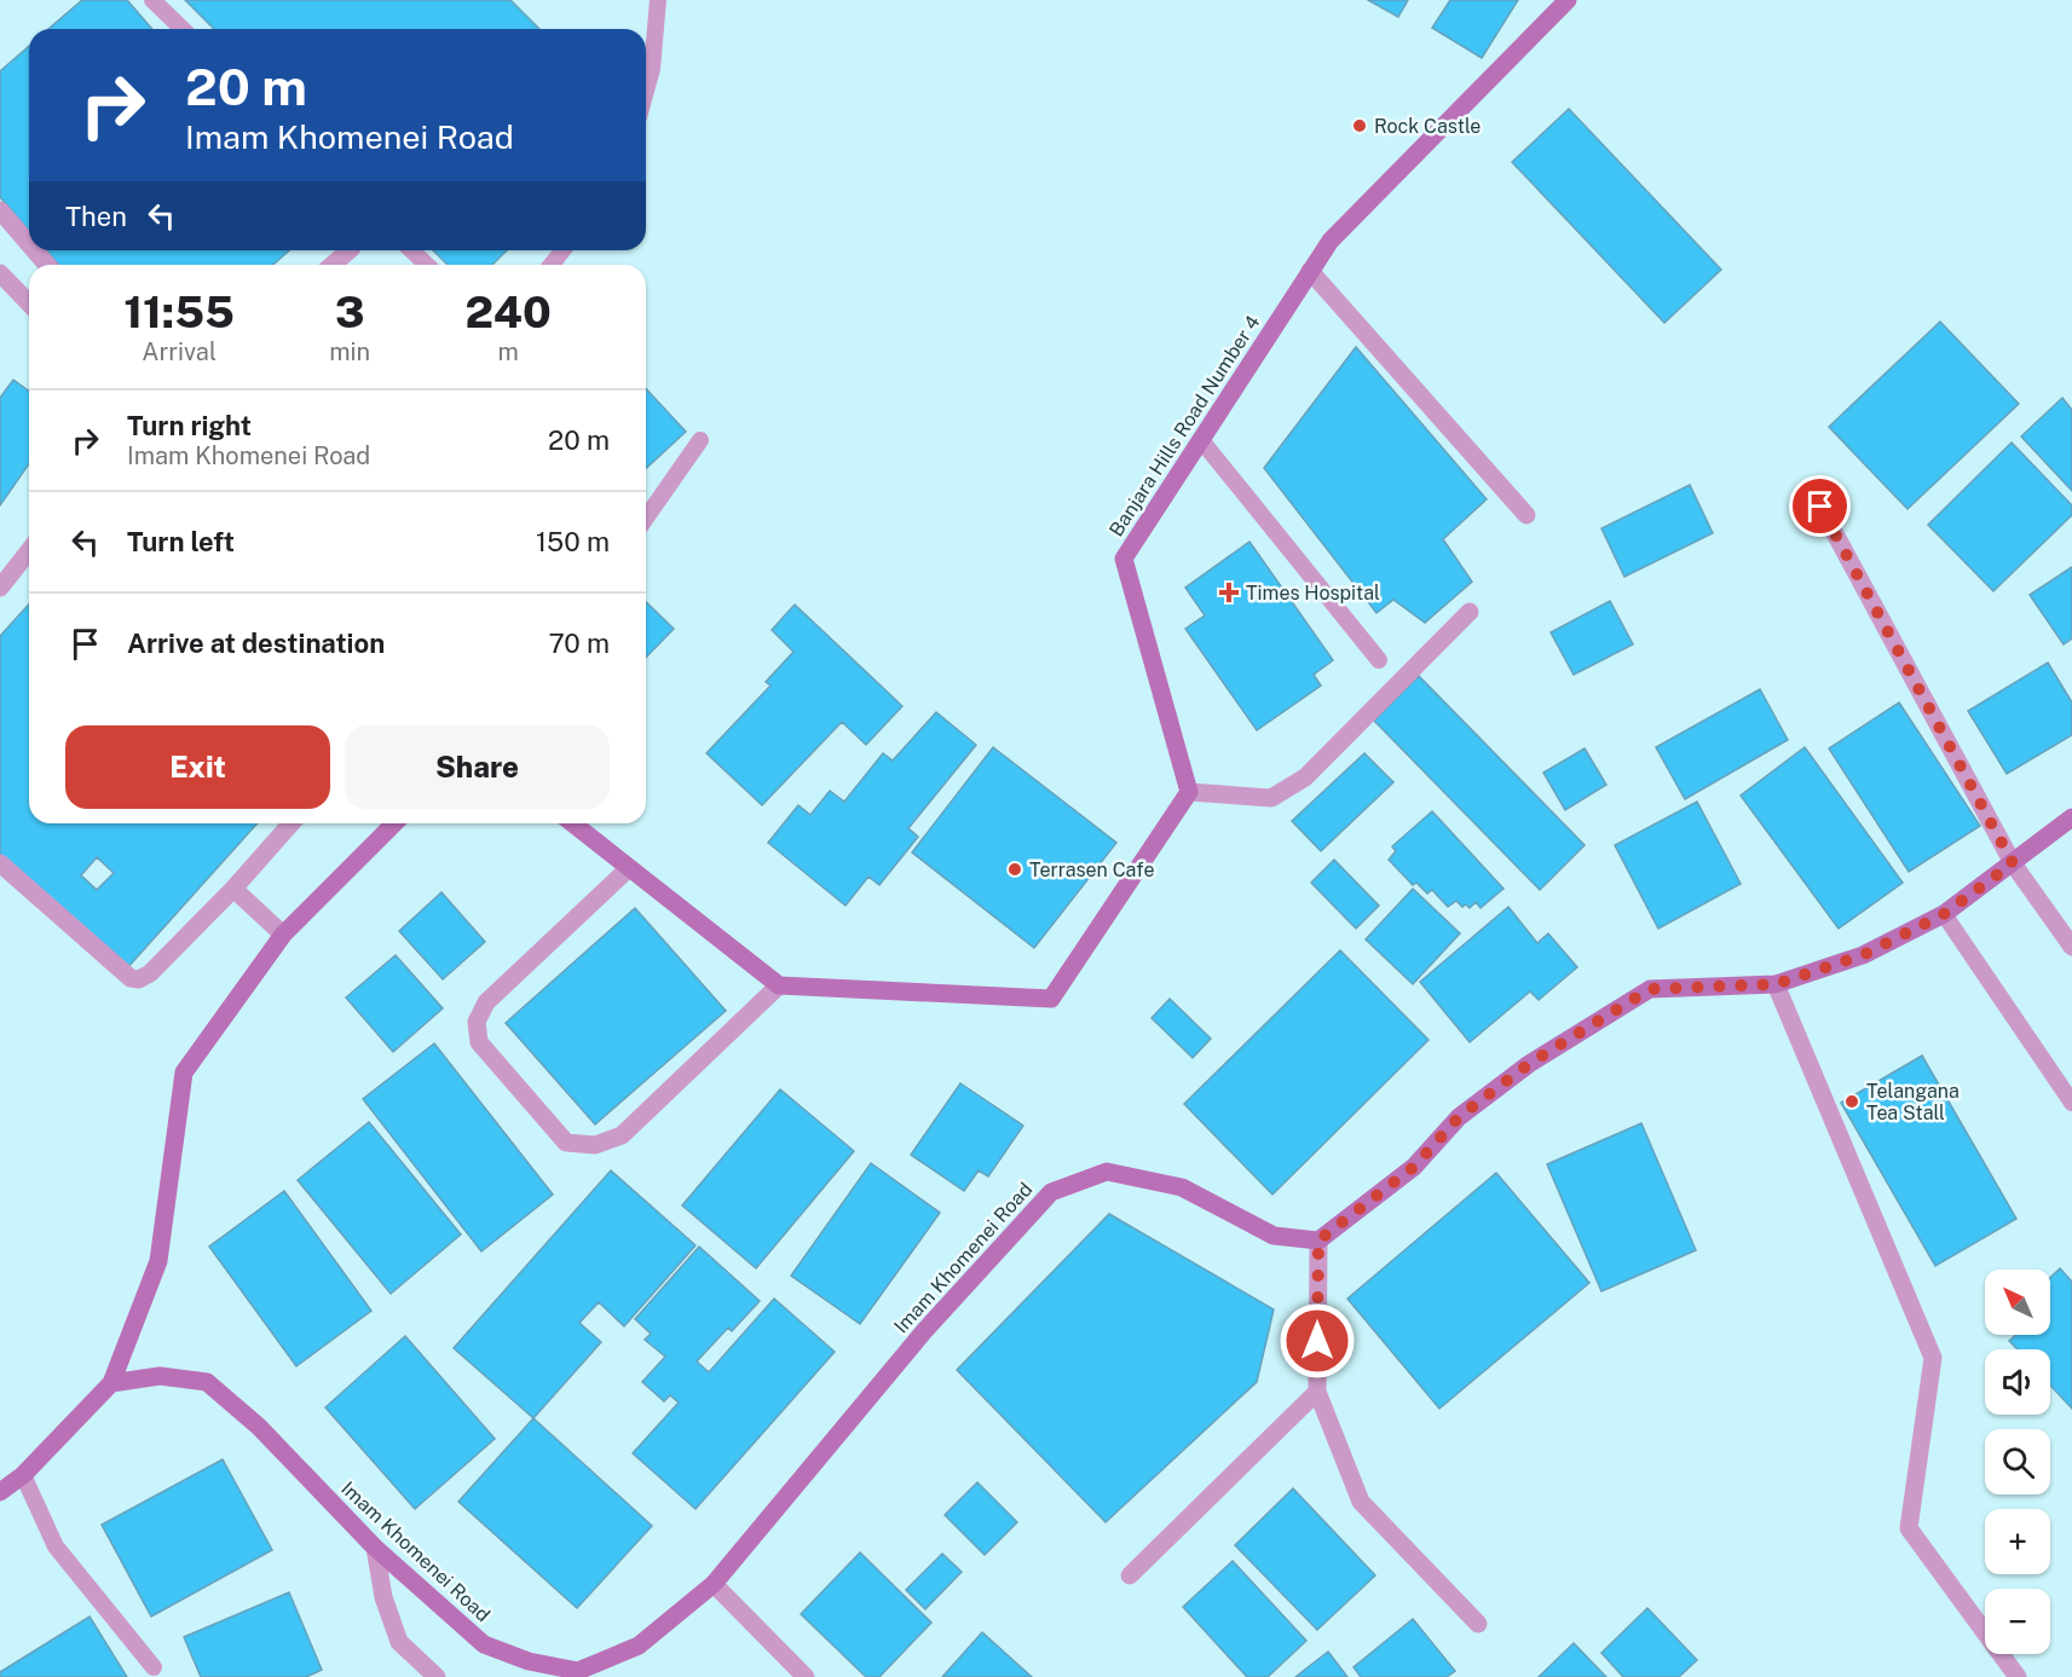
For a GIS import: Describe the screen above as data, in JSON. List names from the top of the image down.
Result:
{
  "streets": {
    "street": ["Banjara Hills Road Number 4", "Imam Khomenei Road"]
  },
  "places": {
    "other": ["Rock Castle", "Terrasen Cafe", "Telangana Tea Stall"],
    "health": ["Times Hospital"]
  },
  "north": "top left",
  "page": {
    "turn": ["20 m", "Imam Khomenei Road"],
    "then": "Then",
    "eta": [
      "11:55",
      "Arrival",
      "3",
      "min",
      "240",
      "m"
    ],
    "list": [
      {
        "name": "Turn right",
        "note": "Imam Khomenei Road",
        "value": "20 m"
      },
      {
        "name": "Turn left",
        "value": "150 m"
      },
      {
        "name": "Arrive at destination",
        "value": "70 m"
      }
    ],
    "buttons": ["Exit", "Share"],
    "map_buttons": ["+", "−"]
  }
}
